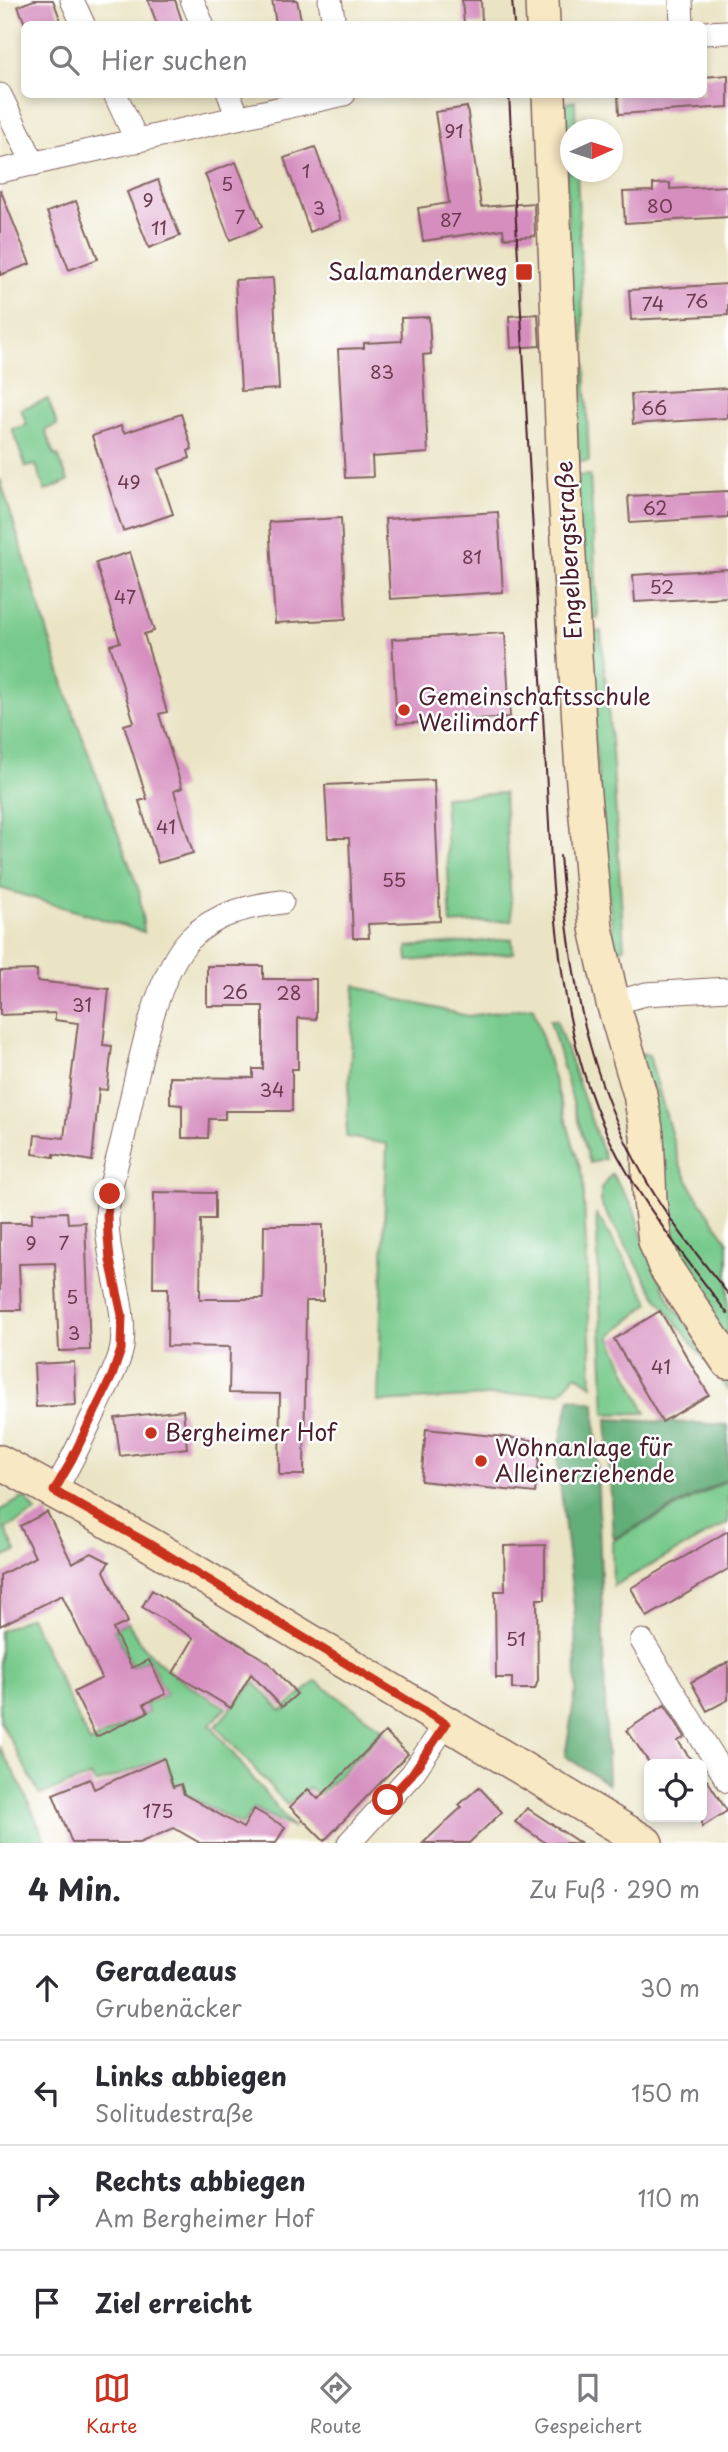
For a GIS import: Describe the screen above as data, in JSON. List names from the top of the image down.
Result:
{
  "streets": {
    "main road": ["Engelbergstraße"]
  },
  "places": {
    "transit": ["Salamanderweg"],
    "other": ["Gemeinschaftsschule Weilimdorf", "Bergheimer Hof", "Wohnanlage für Alleinerziehende"]
  },
  "house_numbers": [
    "91",
    "1",
    "5",
    "9",
    "80",
    "3",
    "7",
    "87",
    "11",
    "76",
    "74",
    "83",
    "66",
    "49",
    "62",
    "81",
    "52",
    "47",
    "41",
    "55",
    "26",
    "28",
    "31",
    "34",
    "9",
    "7",
    "5",
    "3",
    "41",
    "51",
    "175"
  ],
  "north": "right",
  "page": {
    "search": "Hier suchen",
    "heading": ["4 Min.", "Zu Fuß · 290 m"],
    "list": [
      ["Geradeaus", "Grubenäcker", "30 m"],
      ["Links abbiegen", "Solitudestraße", "150 m"],
      ["Rechts abbiegen", "Am Bergheimer Hof", "110 m"],
      "Ziel erreicht"
    ],
    "nav": ["Karte", "Route", "Gespeichert"]
  }
}
